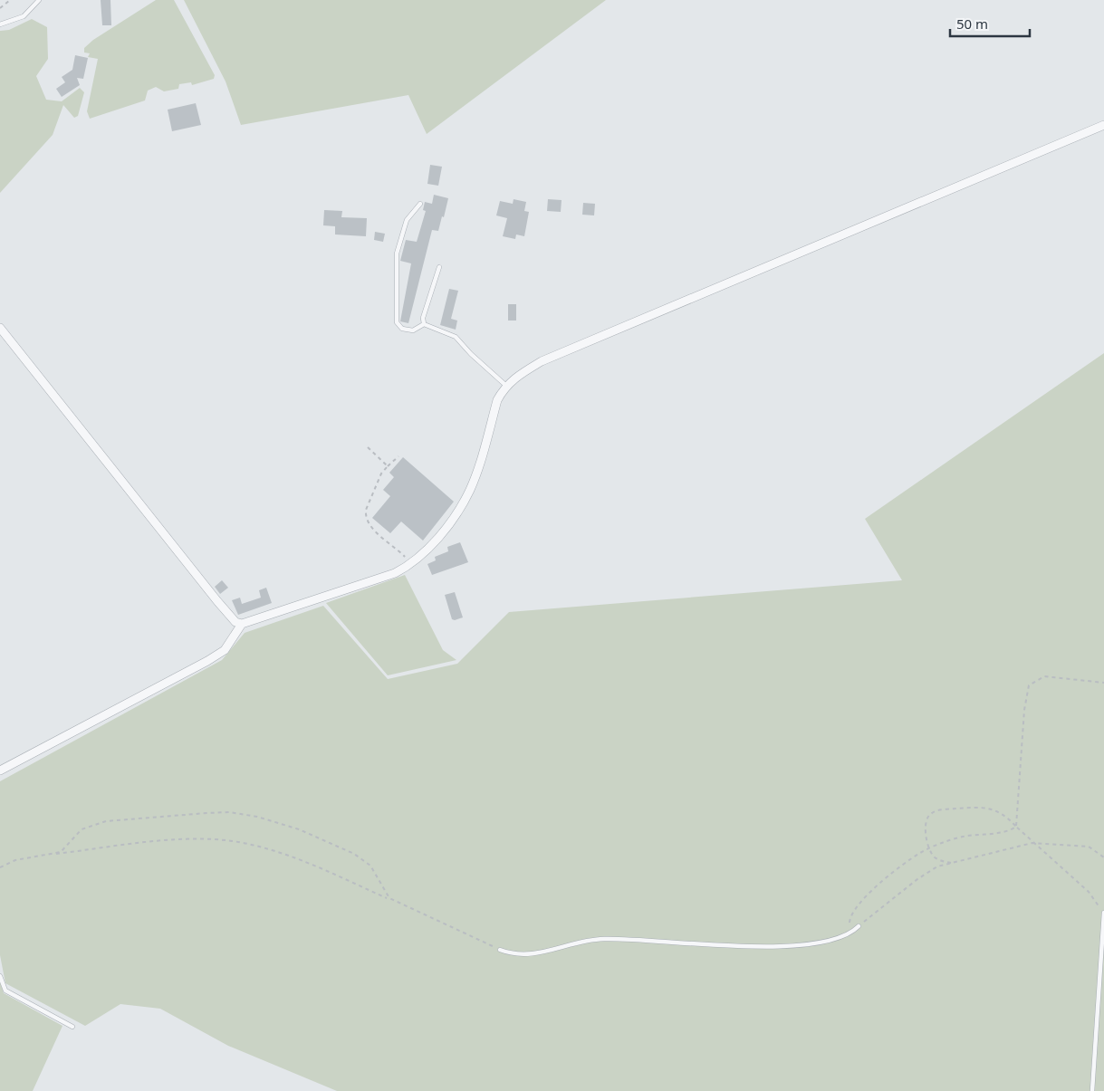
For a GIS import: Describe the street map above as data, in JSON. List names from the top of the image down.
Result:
{
  "scale_bar": "50 m"
}
